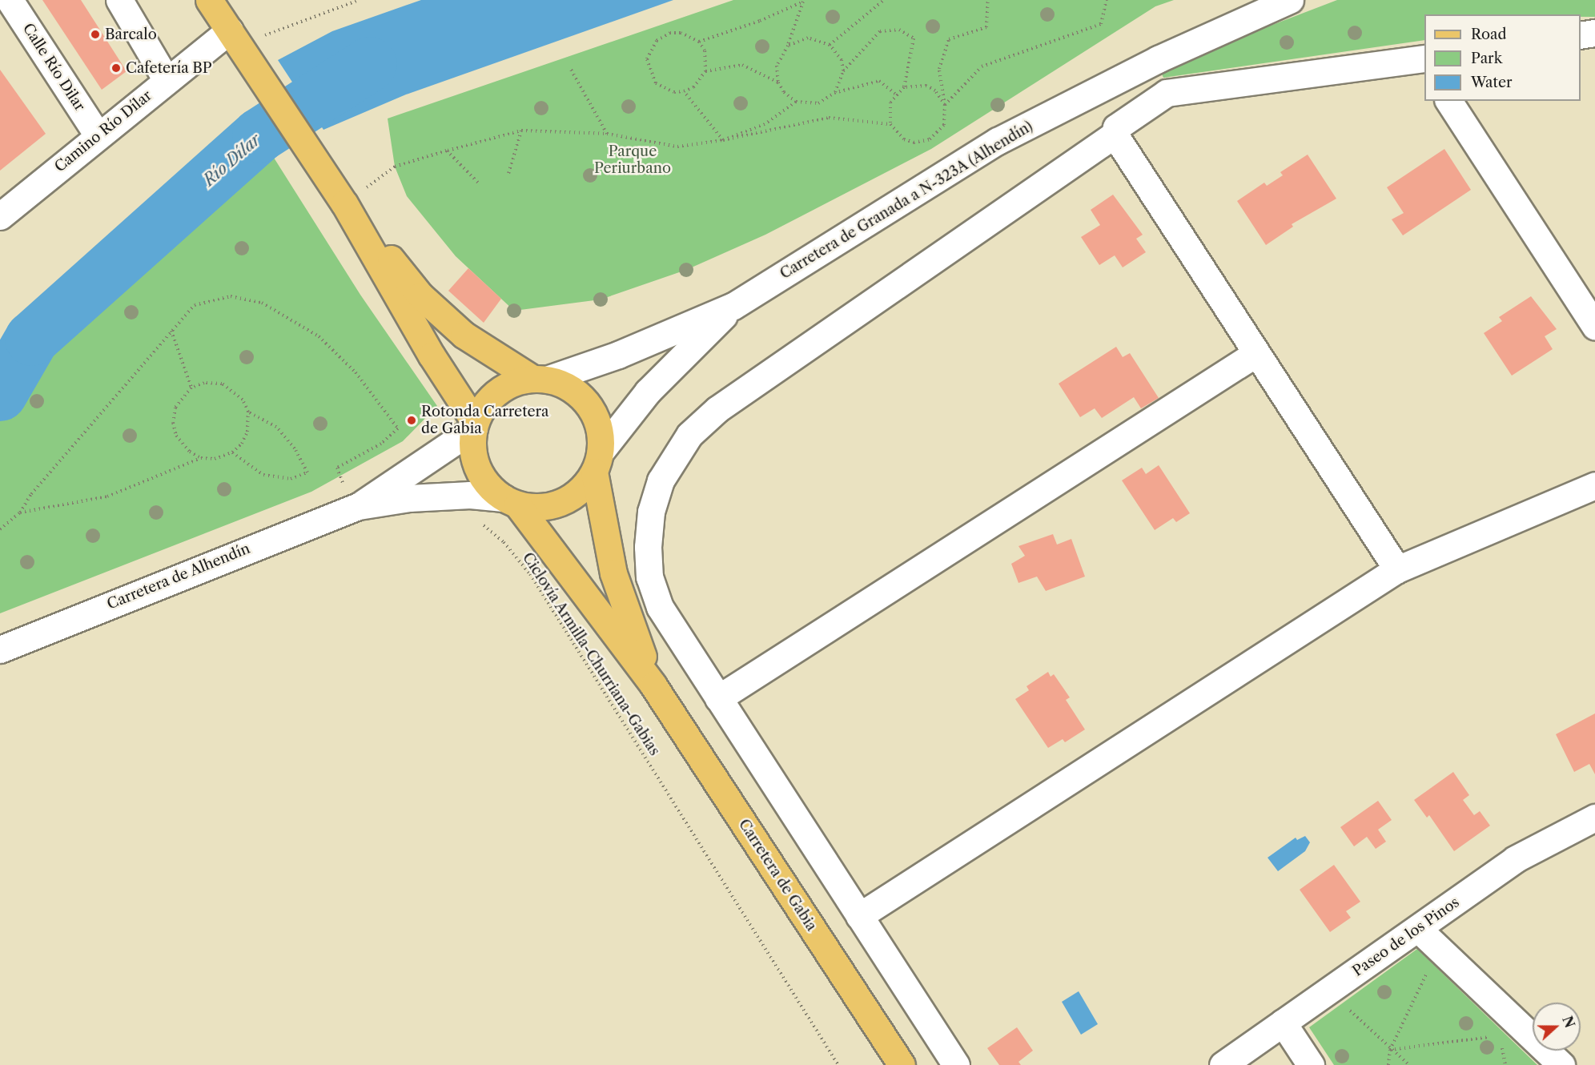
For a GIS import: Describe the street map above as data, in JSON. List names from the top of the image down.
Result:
{
  "streets": {
    "main road": ["Carretera de Gabia"],
    "street": [
      "Calle Río Dilar",
      "Camino Río Dílar",
      "Carretera de Granada a N-323A (Alhendín)",
      "Carretera de Alhendín",
      "Paseo de los Pinos"
    ],
    "path": ["Ciclovía Armilla-Churriana-Gabias"]
  },
  "crossings": [
    ["Calle Río Dilar", "Camino Río Dílar"],
    ["Carretera de Granada a N-323A (Alhendín)", "Carretera de Gabia"]
  ],
  "water": ["Río Dílar"],
  "parks": ["Parque Periurbano"],
  "places": ["Barcalo", "Cafetería BP", "Rotonda Carretera de Gabia"],
  "legend": ["Road", "Park", "Water"],
  "north": "right"
}
